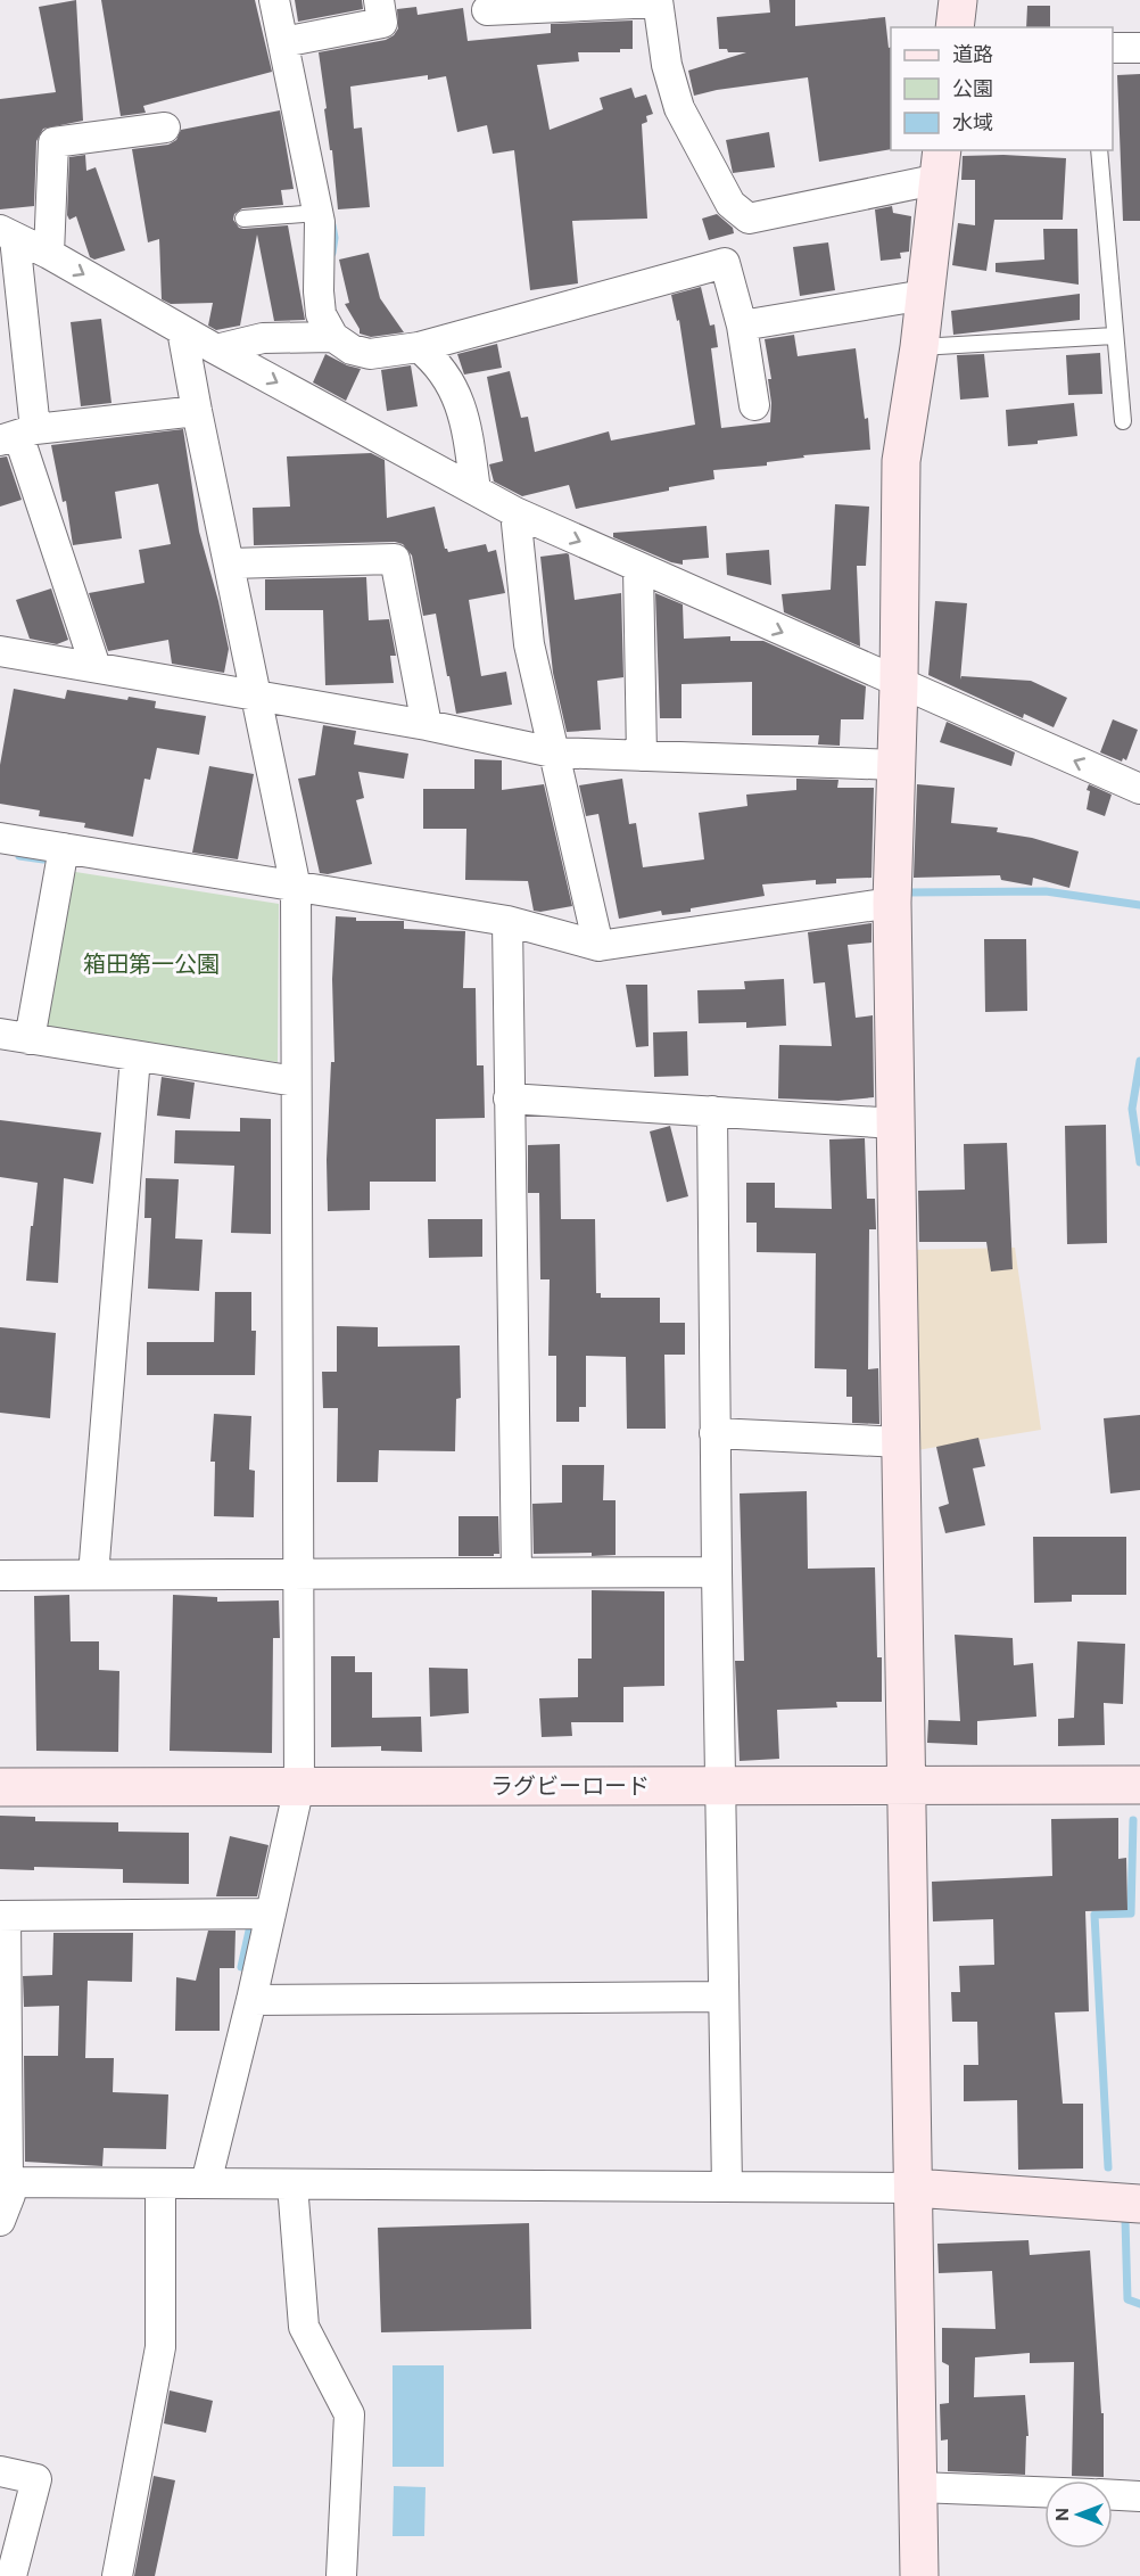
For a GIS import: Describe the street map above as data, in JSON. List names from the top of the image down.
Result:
{
  "streets": {
    "street": ["ラグビーロード"]
  },
  "parks": ["箱田第一公園"],
  "legend": ["道路", "公園", "水域"],
  "north": "left"
}
